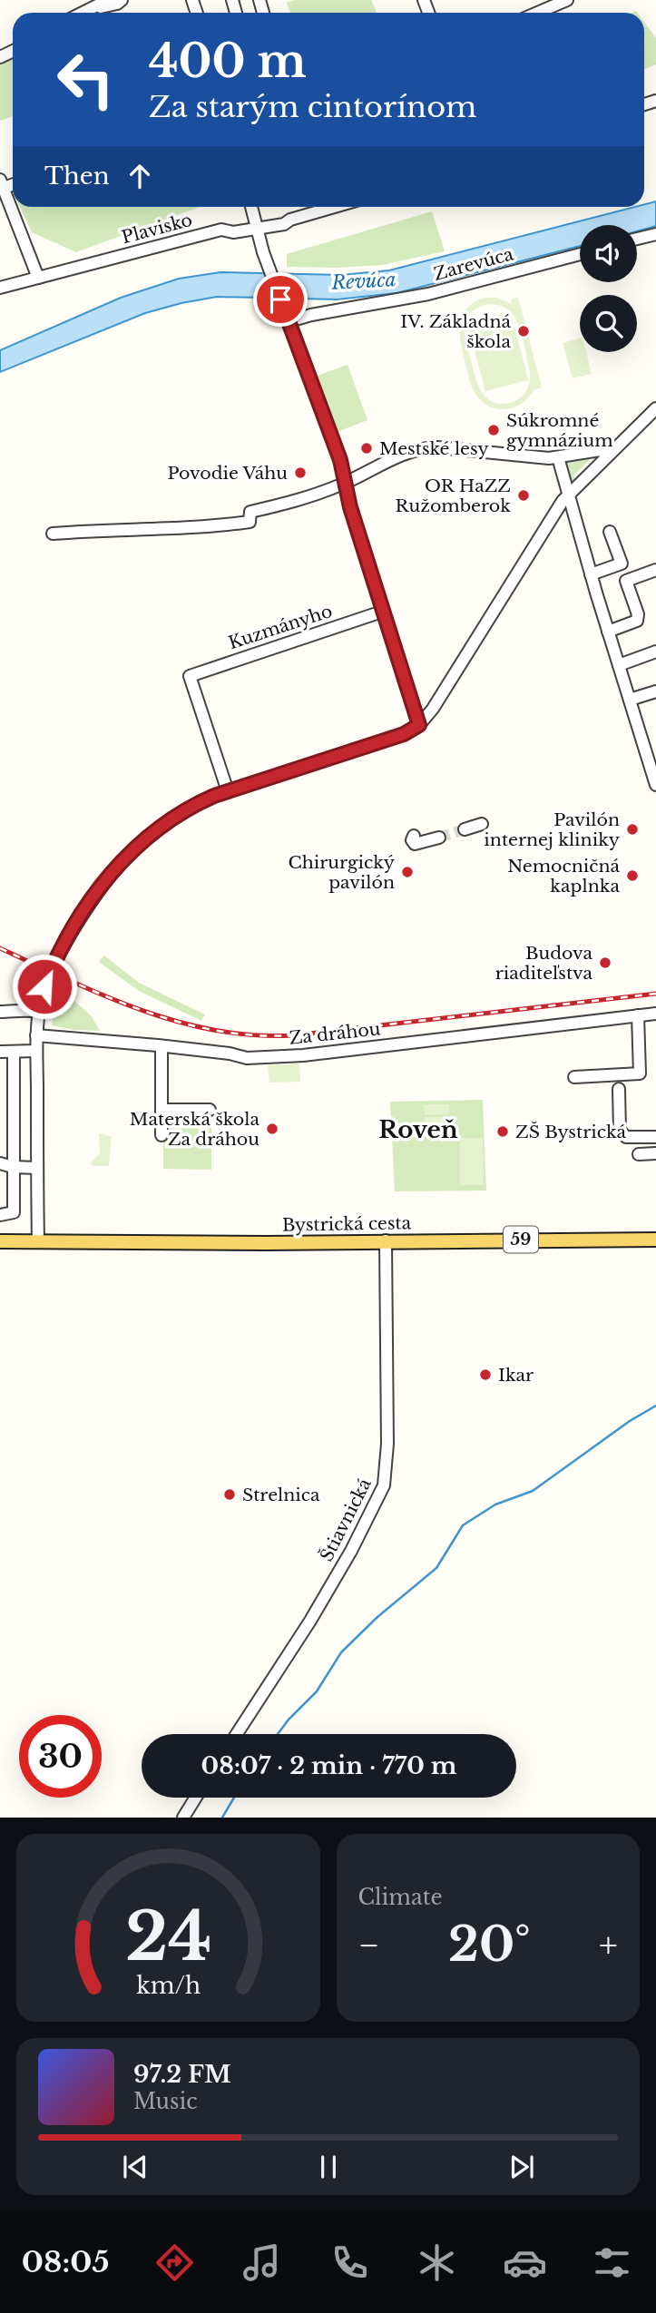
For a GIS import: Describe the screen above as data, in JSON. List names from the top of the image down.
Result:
{
  "streets": {
    "main road": ["Bystrická cesta", "59"],
    "street": [
      "Plavisko",
      "Zarevúca",
      "Kuzmányho",
      "Za dráhou",
      "Štiavnická"
    ]
  },
  "crossings": [
    ["Bystrická cesta", "Štiavnická"]
  ],
  "districts": ["Roveň"],
  "water": ["Revúca"],
  "places": [
    "IV. Základná škola",
    "Súkromné gymnázium",
    "Mestské lesy",
    "Povodie Váhu",
    "OR HaZZ Ružomberok",
    "Pavilón internej kliniky",
    "Chirurgický pavilón",
    "Nemocničná kaplnka",
    "Budova riaditeľstva",
    "Materská škola Za dráhou",
    "ZŠ Bystrická",
    "Ikar",
    "Strelnica"
  ],
  "page": {
    "turn": ["400 m", "Za starým cintorínom"],
    "then": "Then",
    "limit": "30",
    "trip": "08:07 · 2 min · 770 m",
    "tile": "Climate",
    "heat": ["−", "20°", "+"],
    "song": ["97.2 FM", "Music"],
    "tabs": "08:05",
    "gauge": ["24", "km/h"]
  }
}
